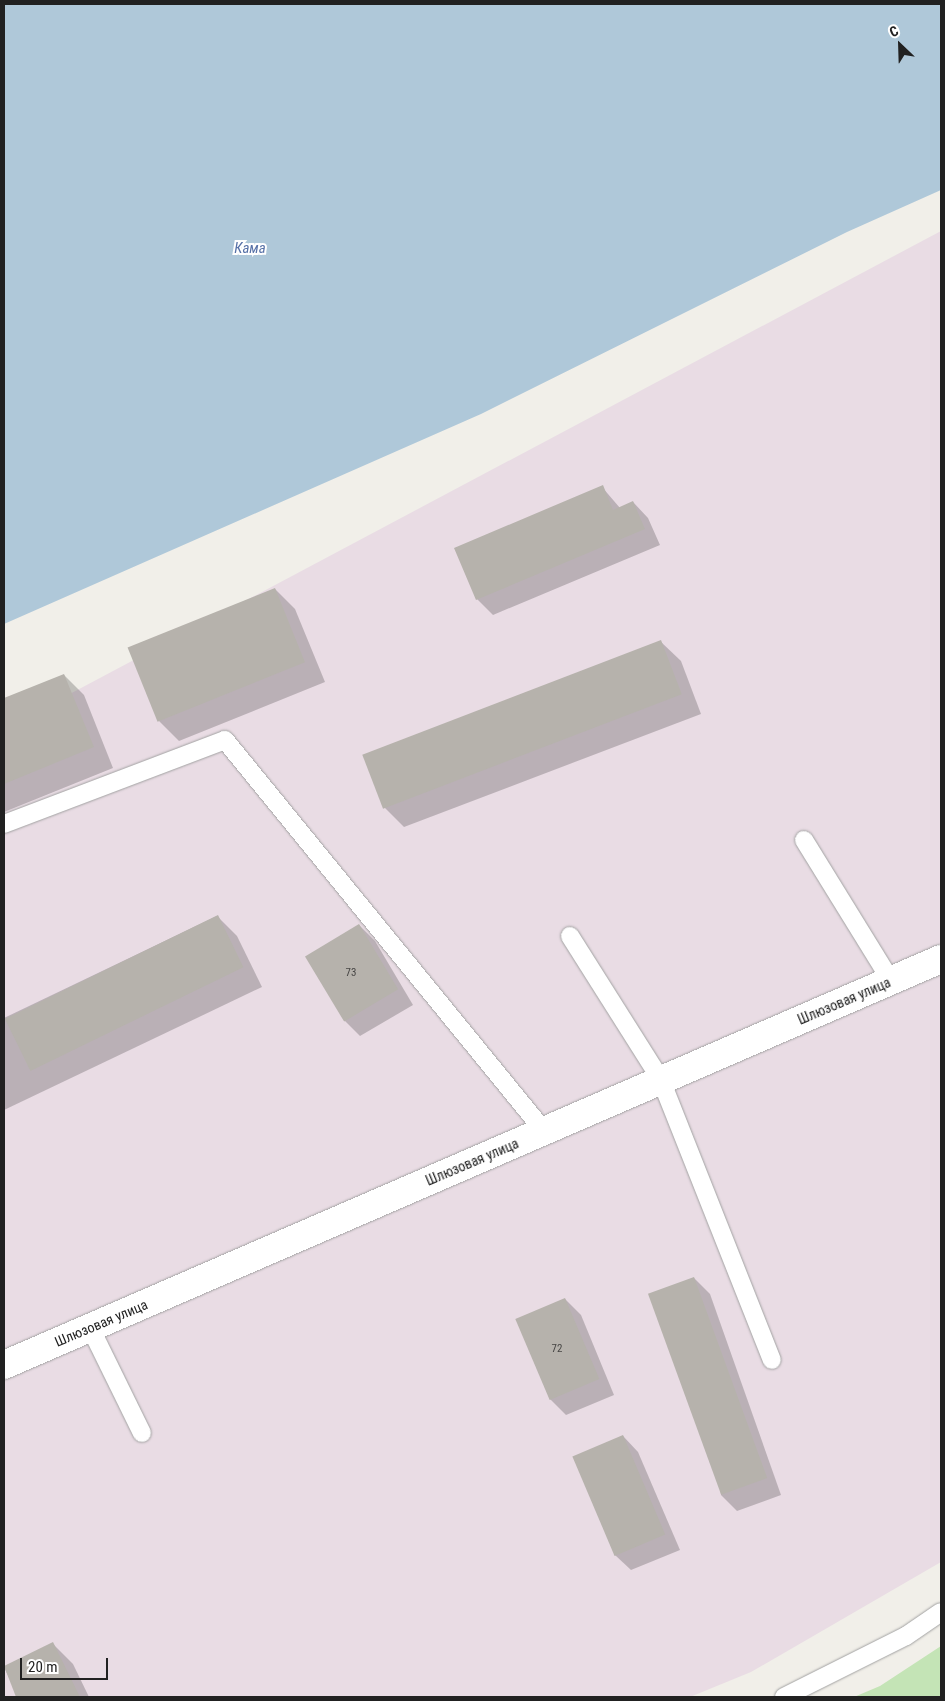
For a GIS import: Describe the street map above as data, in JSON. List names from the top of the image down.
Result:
{
  "streets": {
    "street": ["Шлюзовая улица"]
  },
  "water": ["Кама"],
  "house_numbers": ["73", "72"],
  "scale_bar": "20 m",
  "north": "top left"
}
